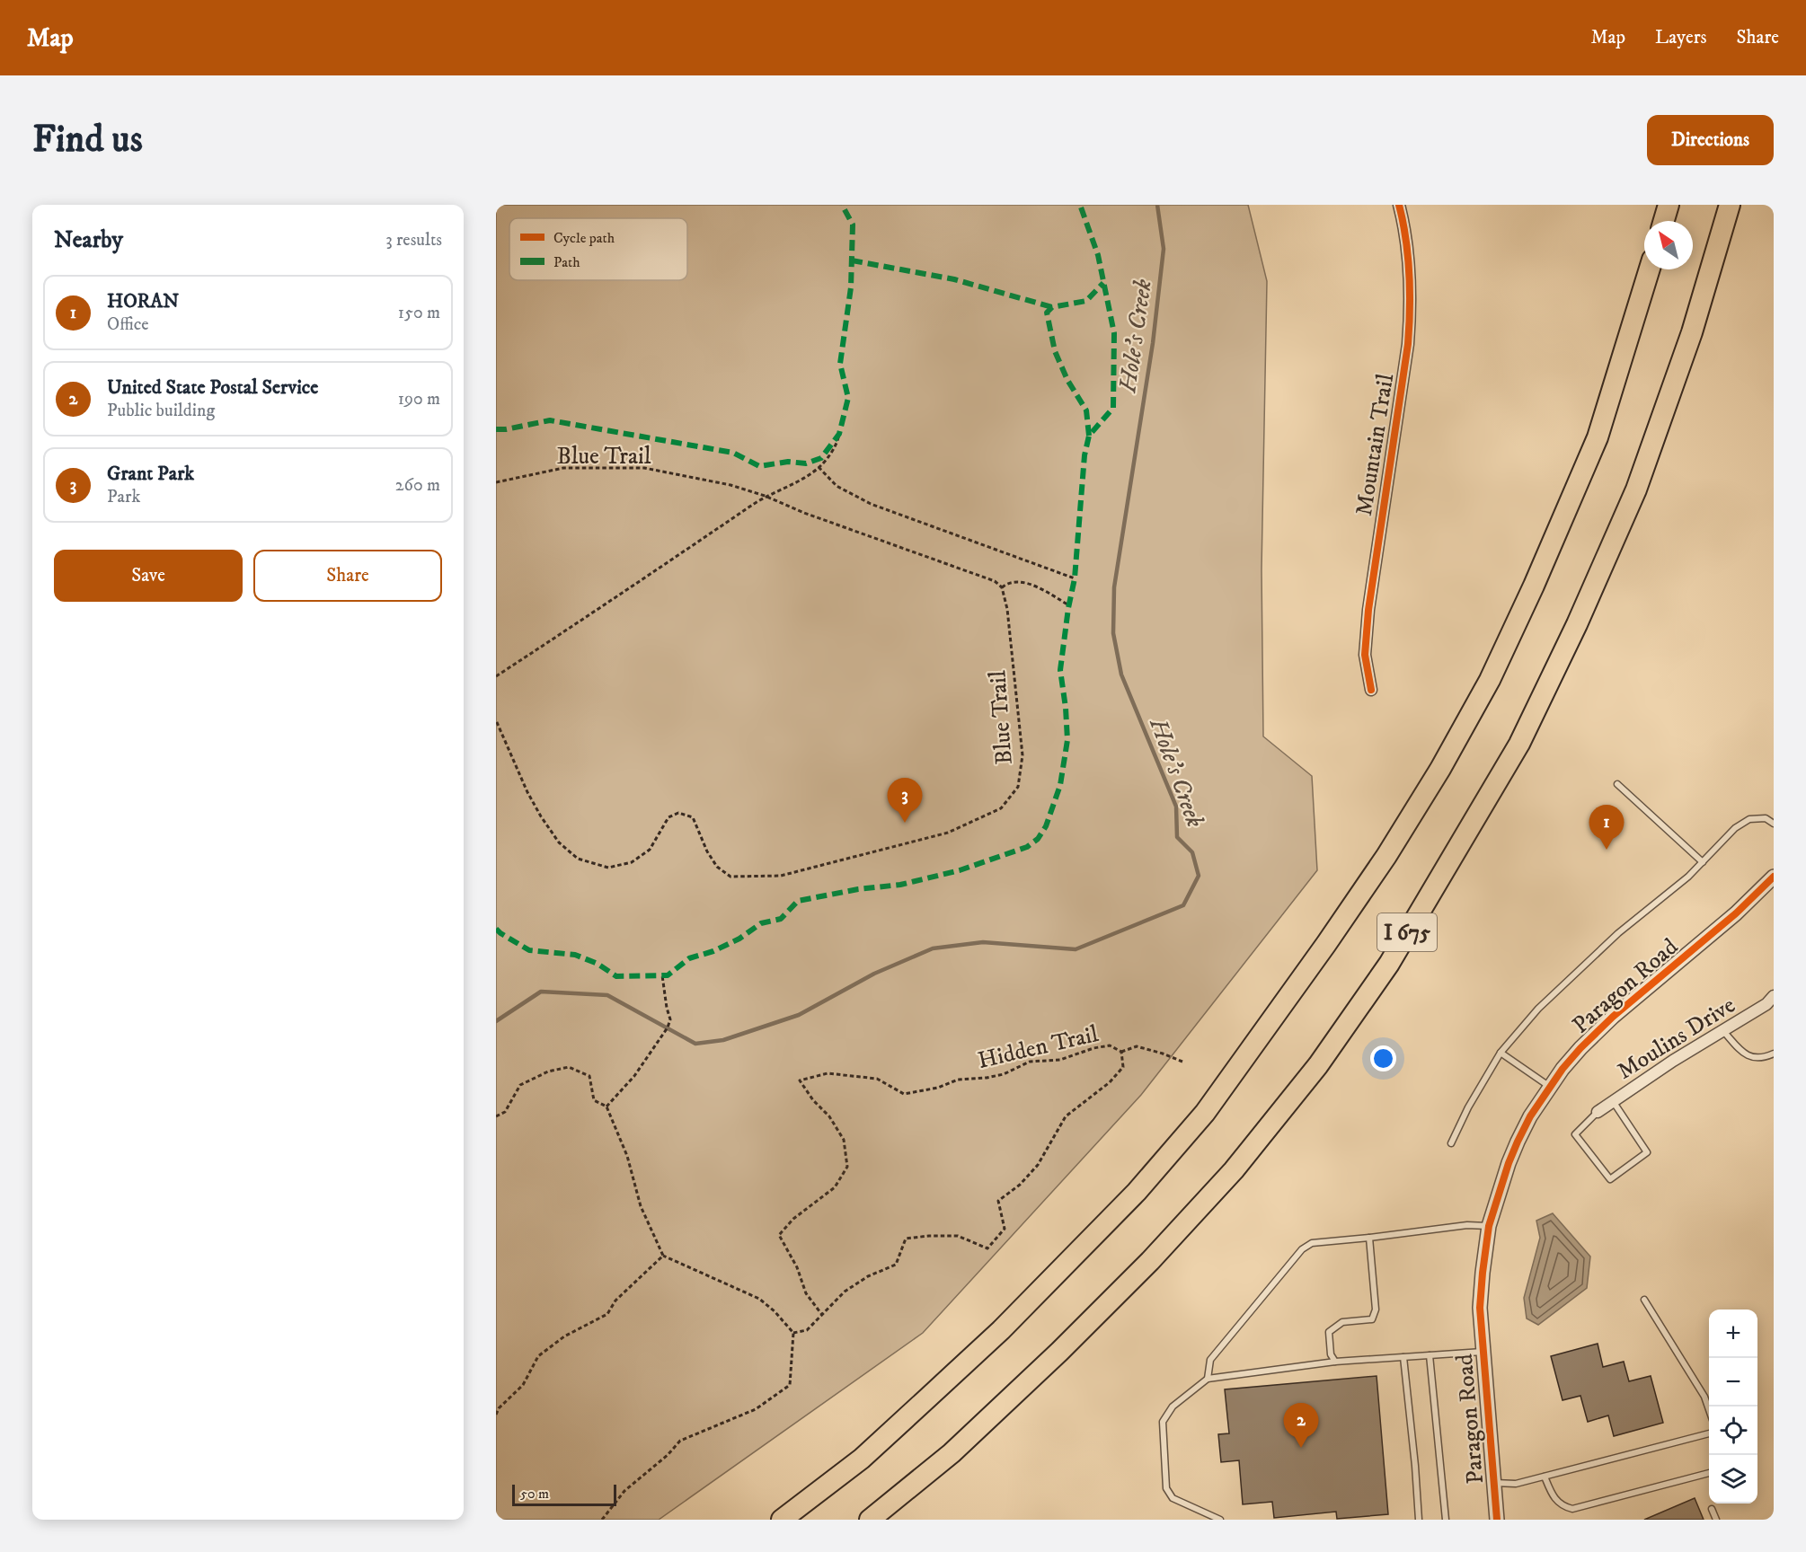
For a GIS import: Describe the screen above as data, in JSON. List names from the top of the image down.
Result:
{
  "streets": {
    "highway": ["I 675"],
    "street": ["Mountain Trail", "Paragon Road", "Moulins Drive"],
    "path": ["Blue Trail", "Hidden Trail"]
  },
  "water": ["Hole's Creek"],
  "legend": ["Cycle path", "Path"],
  "scale_bar": "50 m",
  "north": "top left",
  "page": {
    "header": "Map",
    "nav": ["Map", "Layers", "Share"],
    "buttons": [
      "Directions",
      ["Save", "Share"]
    ],
    "title": "Find us",
    "heading": ["Nearby", "3 results"],
    "list": [
      {
        "mark": "1",
        "name": "HORAN",
        "note": "Office",
        "value": "150 m"
      },
      {
        "mark": "2",
        "name": "United State Postal Service",
        "note": "Public building",
        "value": "190 m"
      },
      {
        "mark": "3",
        "name": "Grant Park",
        "note": "Park",
        "value": "260 m"
      }
    ],
    "pins": ["3", "1", "2"],
    "map_buttons": ["+", "−"],
    "scale": "50 m"
  }
}
